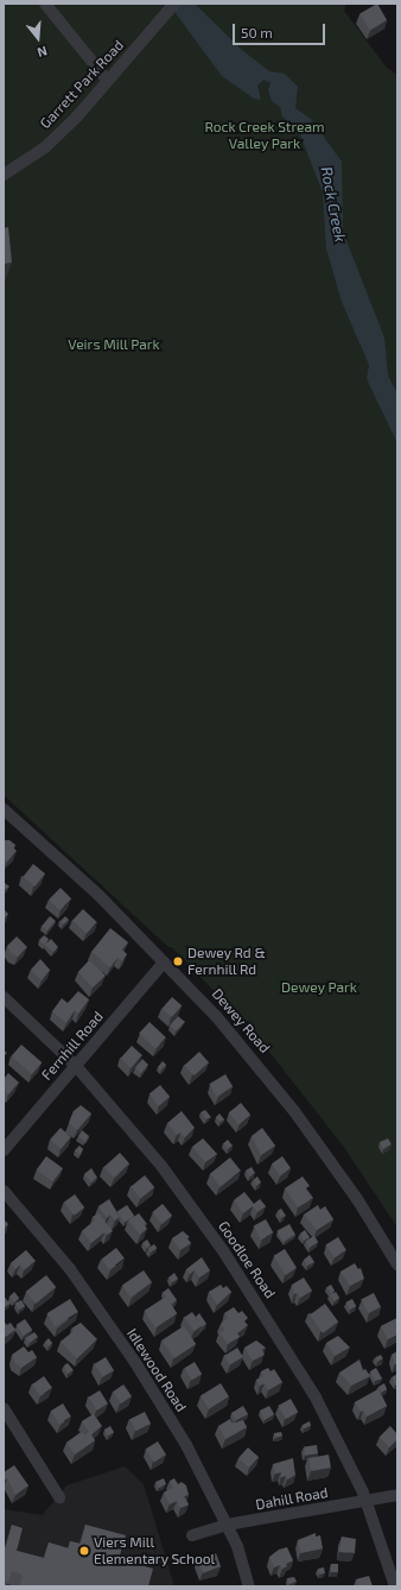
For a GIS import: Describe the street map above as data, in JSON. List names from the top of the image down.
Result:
{
  "streets": {
    "street": [
      "Garrett Park Road",
      "Dewey Road",
      "Fernhill Road",
      "Goodloe Road",
      "Idlewood Road",
      "Dahill Road"
    ]
  },
  "crossings": [
    ["Dewey Road", "Fernhill Road"],
    ["Fernhill Road", "Goodloe Road"],
    ["Goodloe Road", "Dahill Road"],
    ["Idlewood Road", "Dahill Road"]
  ],
  "water": ["Rock Creek"],
  "parks": ["Rock Creek Stream Valley Park", "Veirs Mill Park", "Dewey Park"],
  "places": ["Dewey Rd & Fernhill Rd", "Viers Mill Elementary School"],
  "scale_bar": "50 m",
  "north": "bottom"
}
